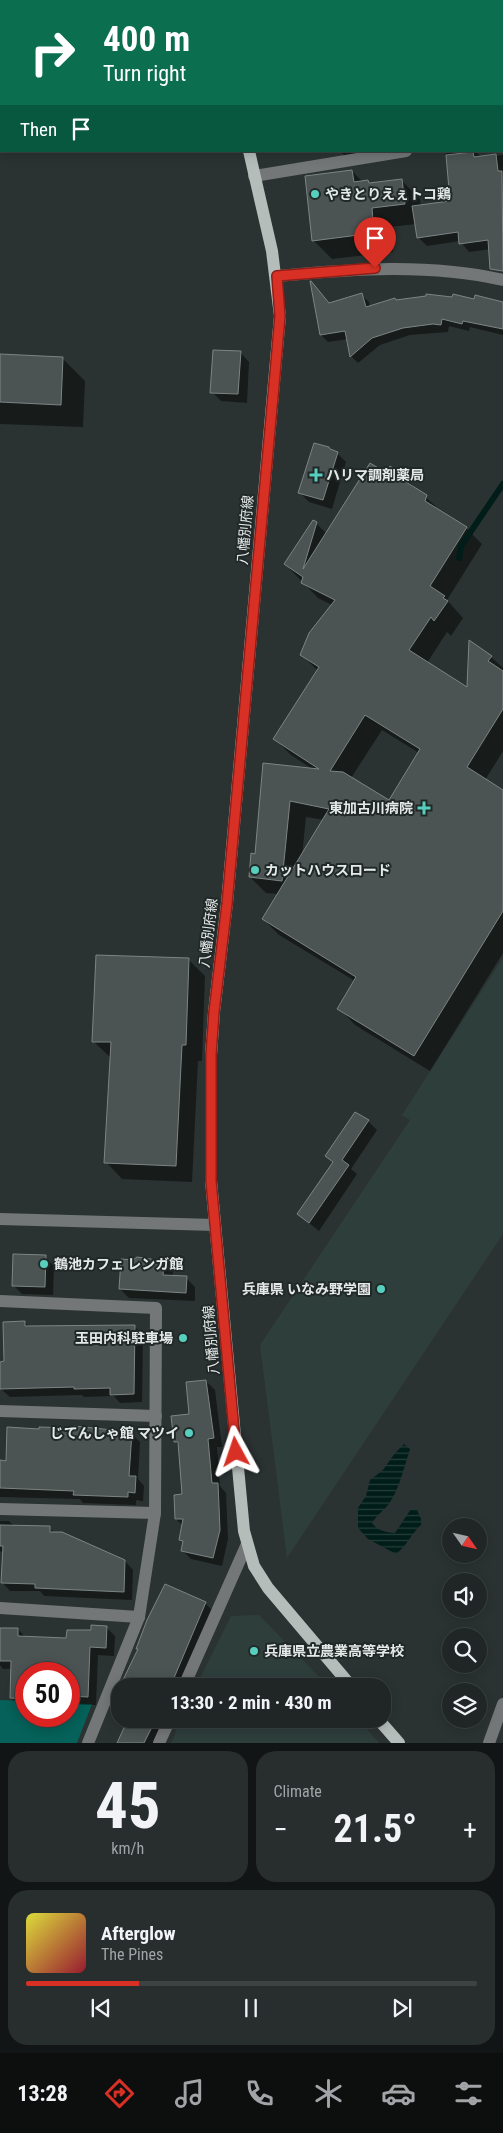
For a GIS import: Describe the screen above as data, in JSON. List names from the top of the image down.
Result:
{
  "streets": {
    "main road": ["八幡別府線"]
  },
  "places": {
    "other": [
      "やきとりえぇトコ鶏",
      "カットハウスロード",
      "鶴池カフェ レンガ館",
      "兵庫県 いなみ野学園",
      "玉田内科駐車場",
      "じてんしゃ館 マツイ",
      "兵庫県立農業高等学校"
    ],
    "health": ["ハリマ調剤薬局", "東加古川病院"]
  },
  "north": "bottom right",
  "page": {
    "turn": ["400 m", "Turn right"],
    "then": "Then",
    "limit": "50",
    "trip": "13:30 · 2 min · 430 m",
    "tile": [
      ["45", "km/h"],
      "Climate"
    ],
    "heat": ["−", "21.5°", "+"],
    "song": ["Afterglow", "The Pines"],
    "tabs": "13:28"
  }
}
